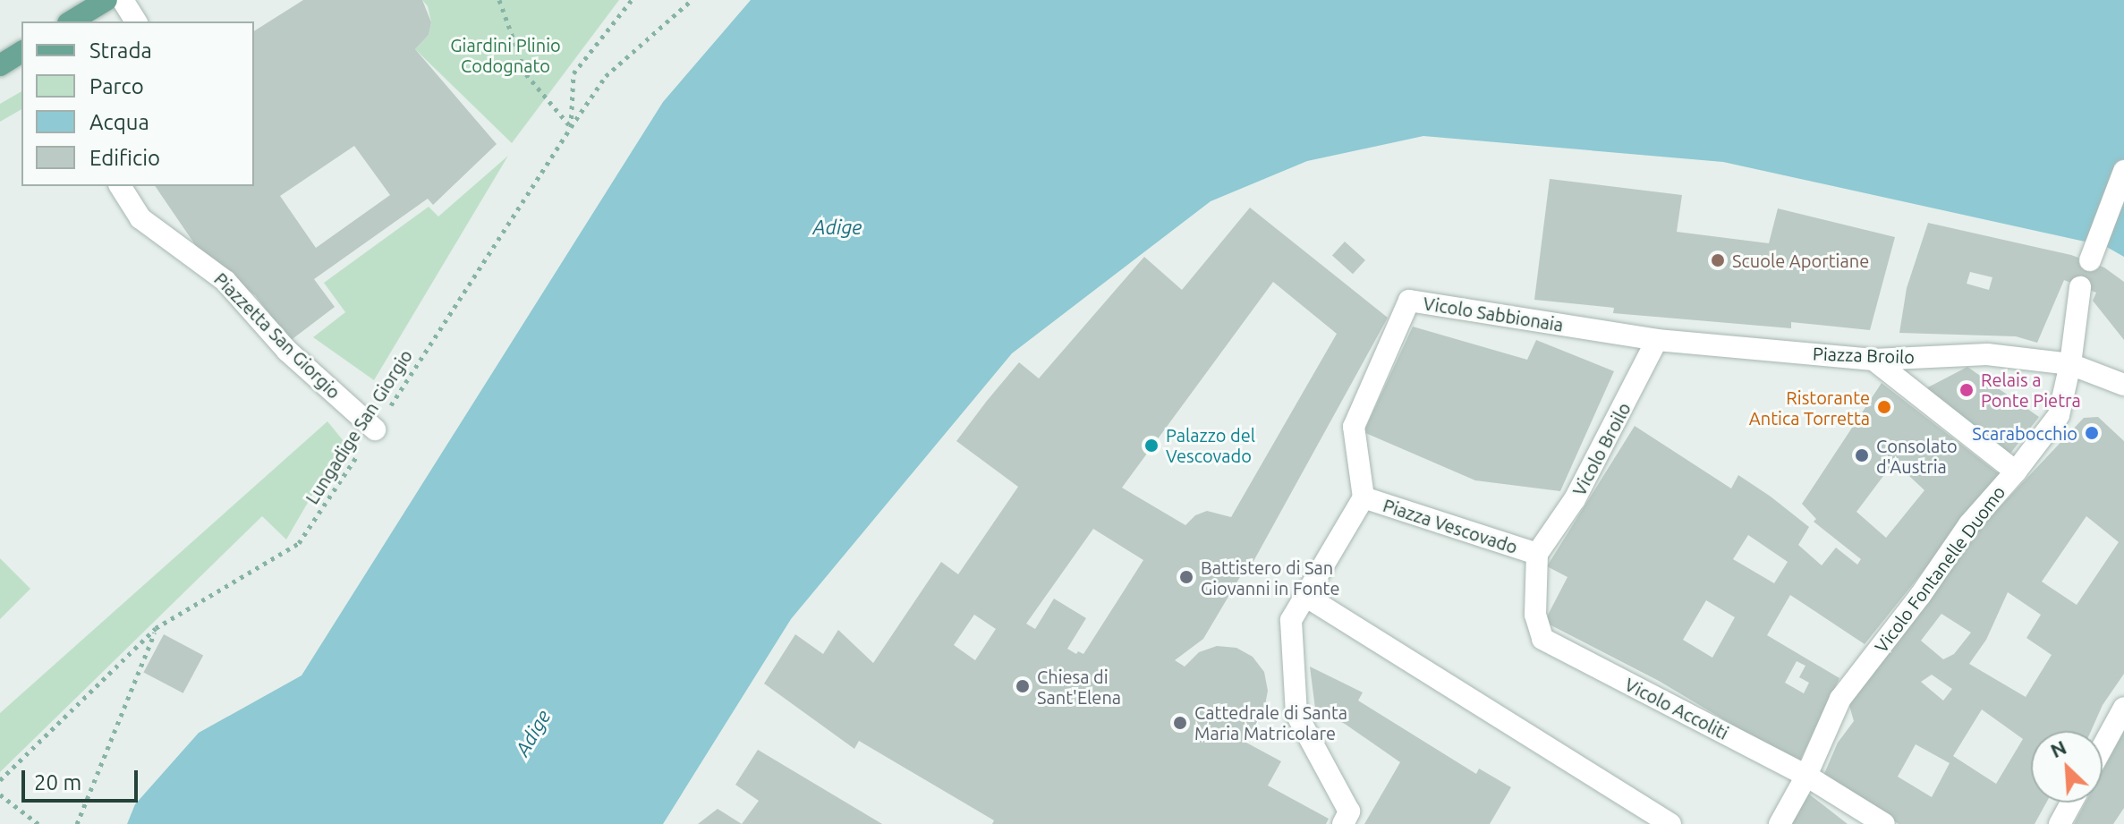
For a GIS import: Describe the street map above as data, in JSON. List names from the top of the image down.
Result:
{
  "streets": {
    "street": [
      "Vicolo Sabbionaia",
      "Piazzetta San Giorgio",
      "Piazza Broilo",
      "Vicolo Broilo",
      "Piazza Vescovado",
      "Vicolo Fontanelle Duomo",
      "Vicolo Accoliti"
    ],
    "path": ["Lungadige San Giorgio"]
  },
  "crossings": [
    ["Vicolo Sabbionaia", "Piazza Broilo"],
    ["Vicolo Sabbionaia", "Vicolo Broilo"],
    ["Vicolo Sabbionaia", "Piazza Vescovado"],
    ["Piazzetta San Giorgio", "Lungadige San Giorgio"],
    ["Piazza Broilo", "Vicolo Broilo"],
    ["Piazza Broilo", "Vicolo Fontanelle Duomo"],
    ["Vicolo Broilo", "Piazza Vescovado"],
    ["Vicolo Broilo", "Vicolo Accoliti"],
    ["Piazza Vescovado", "Vicolo Accoliti"],
    ["Vicolo Fontanelle Duomo", "Vicolo Accoliti"]
  ],
  "water": ["Adige"],
  "parks": ["Giardini Plinio Codognato"],
  "places": [
    "Scuole Aportiane",
    "Relais a Ponte Pietra",
    "Ristorante Antica Torretta",
    "Scarabocchio",
    "Palazzo del Vescovado",
    "Consolato d'Austria",
    "Battistero di San Giovanni in Fonte",
    "Chiesa di Sant'Elena",
    "Cattedrale di Santa Maria Matricolare"
  ],
  "legend": [
    "Strada",
    "Parco",
    "Acqua",
    "Edificio"
  ],
  "scale_bar": "20 m",
  "north": "top left"
}
